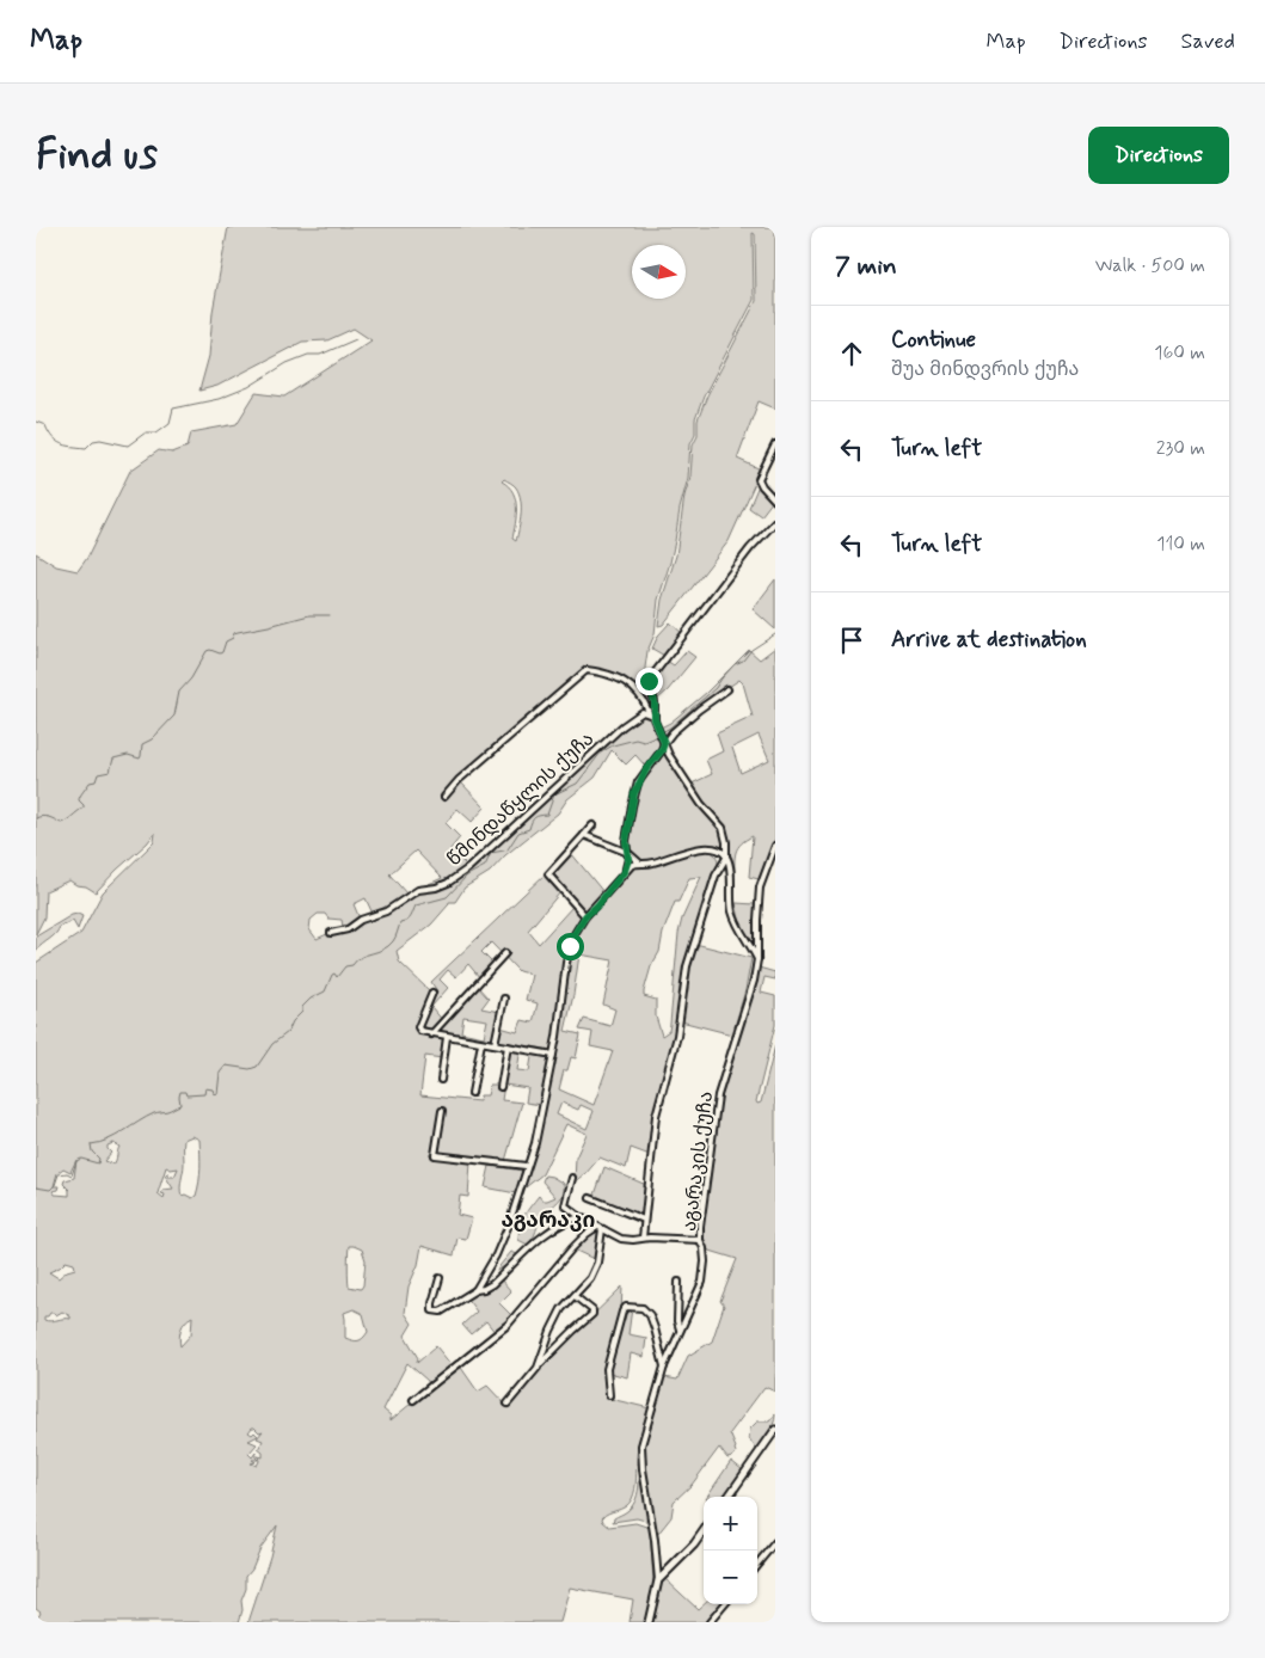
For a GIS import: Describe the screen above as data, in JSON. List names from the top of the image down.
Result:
{
  "streets": {
    "street": ["წმინდაწყლის ქუჩა", "აგარაკის ქუჩა"]
  },
  "districts": ["აგარაკი"],
  "north": "right",
  "page": {
    "header": "Map",
    "nav": ["Map", "Directions", "Saved"],
    "buttons": "Directions",
    "title": "Find us",
    "heading": ["7 min", "Walk · 500 m"],
    "list": [
      ["Continue", "შუა მინდვრის ქუჩა", "160 m"],
      ["Turn left", "230 m"],
      ["Turn left", "110 m"],
      "Arrive at destination"
    ],
    "map_buttons": ["+", "−"]
  }
}
